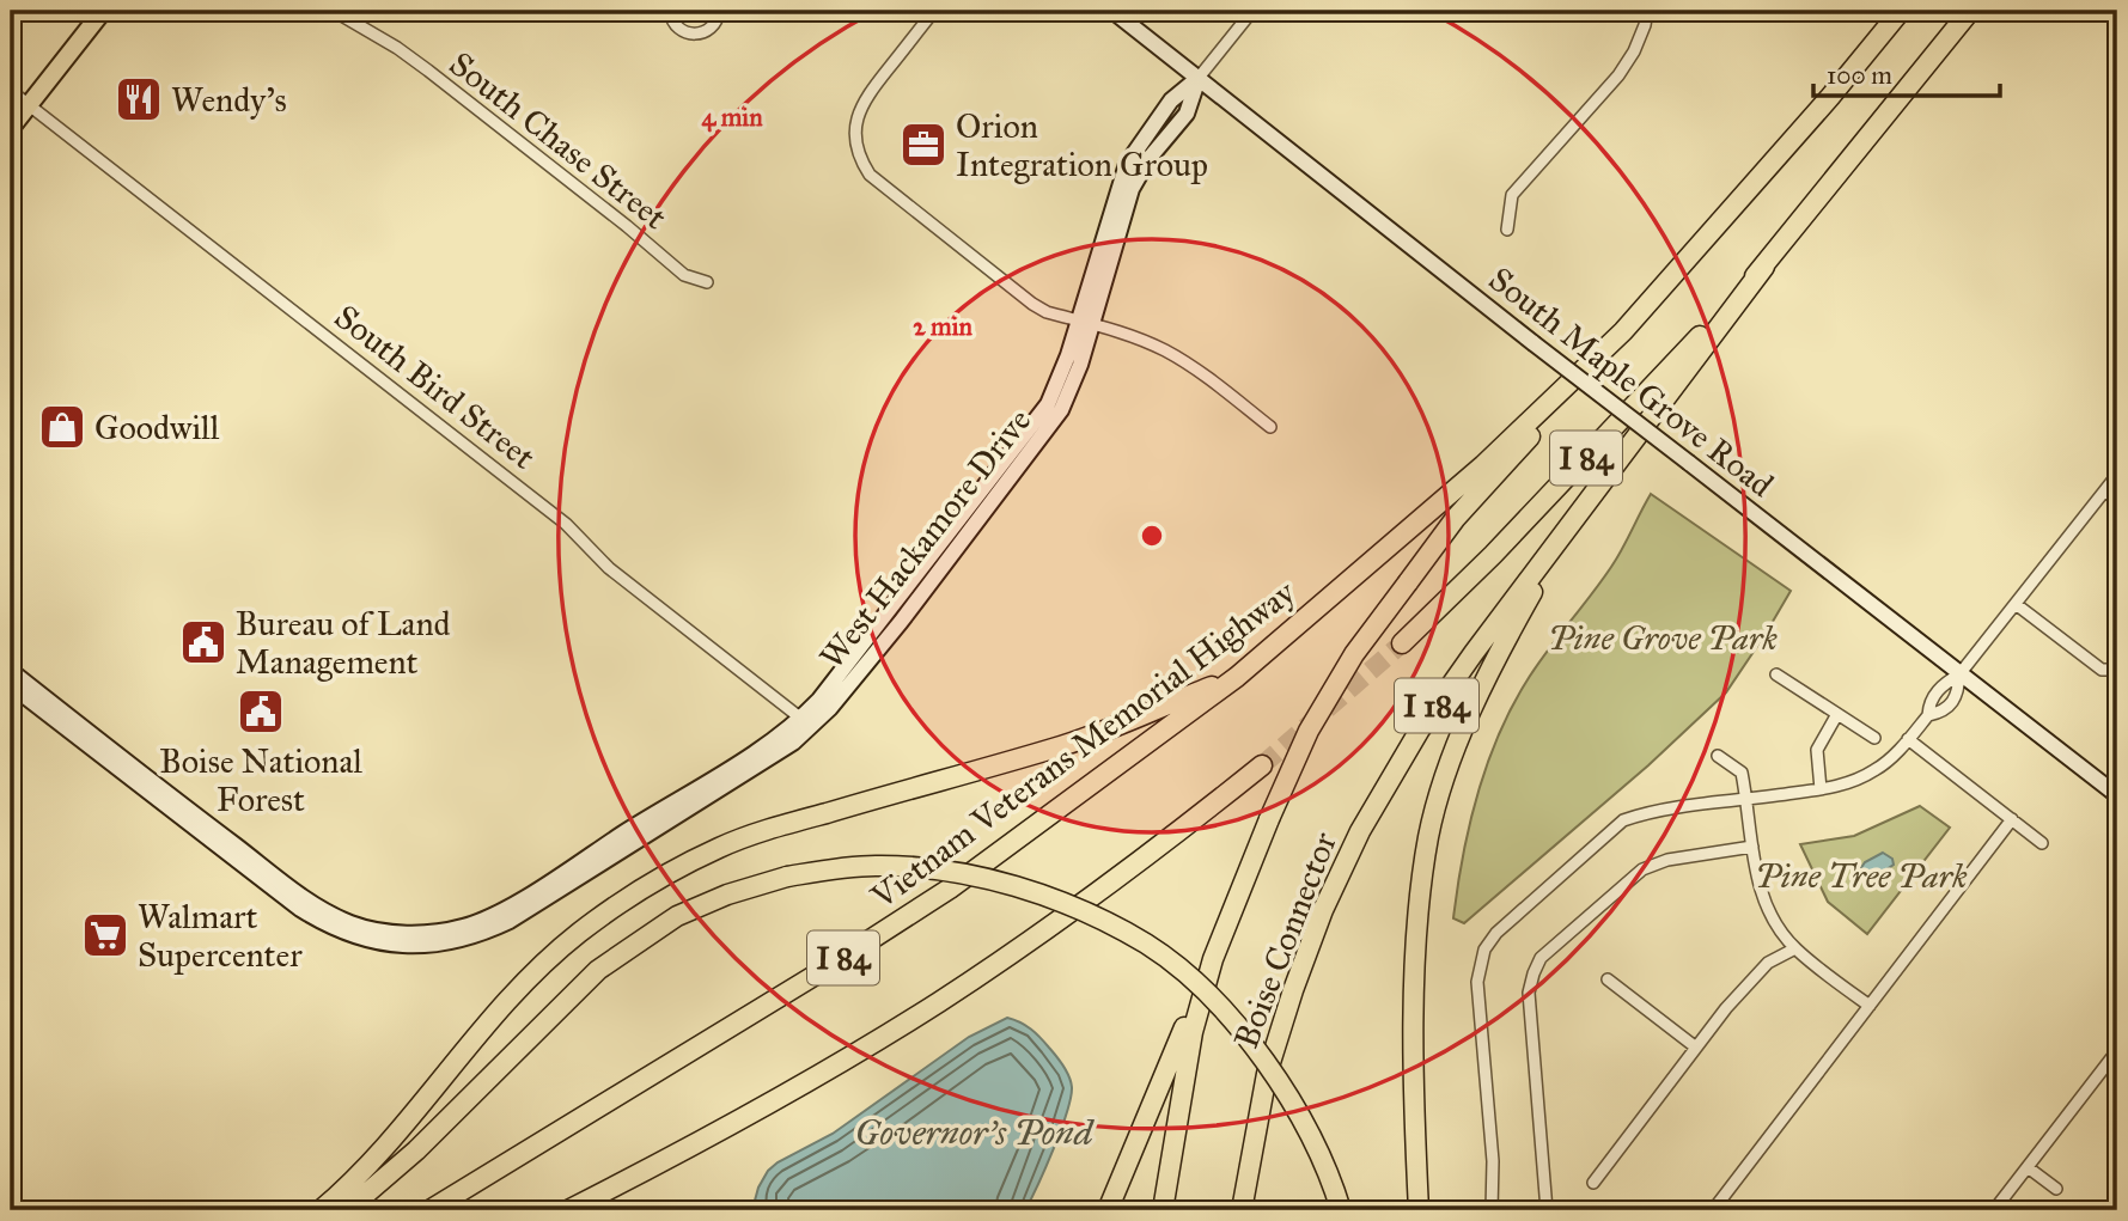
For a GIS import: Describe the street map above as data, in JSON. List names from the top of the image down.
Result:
{
  "streets": {
    "highway": [
      "I 84",
      "I 184",
      "Vietnam Veterans Memorial Highway",
      "Boise Connector"
    ],
    "street": [
      "South Chase Street",
      "South Maple Grove Road",
      "South Bird Street",
      "West Hackamore Drive"
    ]
  },
  "crossings": [
    ["South Maple Grove Road", "West Hackamore Drive"],
    ["South Bird Street", "West Hackamore Drive"],
    ["I 84", "Boise Connector"],
    ["Vietnam Veterans Memorial Highway", "Boise Connector"]
  ],
  "water": ["Governor's Pond"],
  "parks": ["Pine Grove Park", "Pine Tree Park"],
  "places": {
    "restaurant": ["Wendy's"],
    "office": ["Orion Integration Group"],
    "shop": ["Goodwill"],
    "public building": ["Bureau of Land Management", "Boise National Forest"],
    "supermarket": ["Walmart Supercenter"]
  },
  "scale_bar": "100 m",
  "rings": ["4 min", "2 min"]
}
